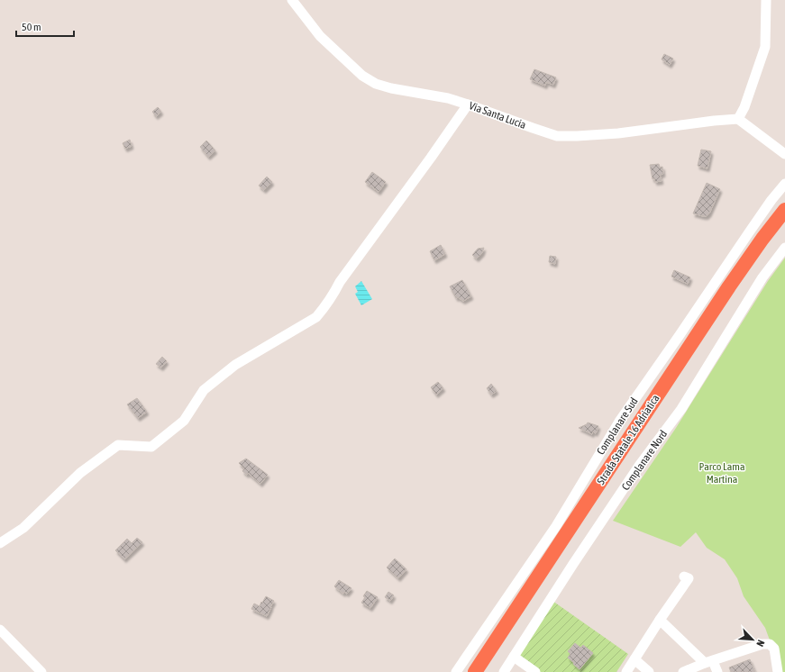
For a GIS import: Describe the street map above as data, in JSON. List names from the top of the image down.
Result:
{
  "streets": {
    "highway": ["Strada Statale 16 Adriatica"],
    "street": ["Via Santa Lucia", "Complanare Sud", "Complanare Nord"]
  },
  "parks": ["Parco Lama Martina"],
  "scale_bar": "50 m",
  "north": "bottom right"
}
